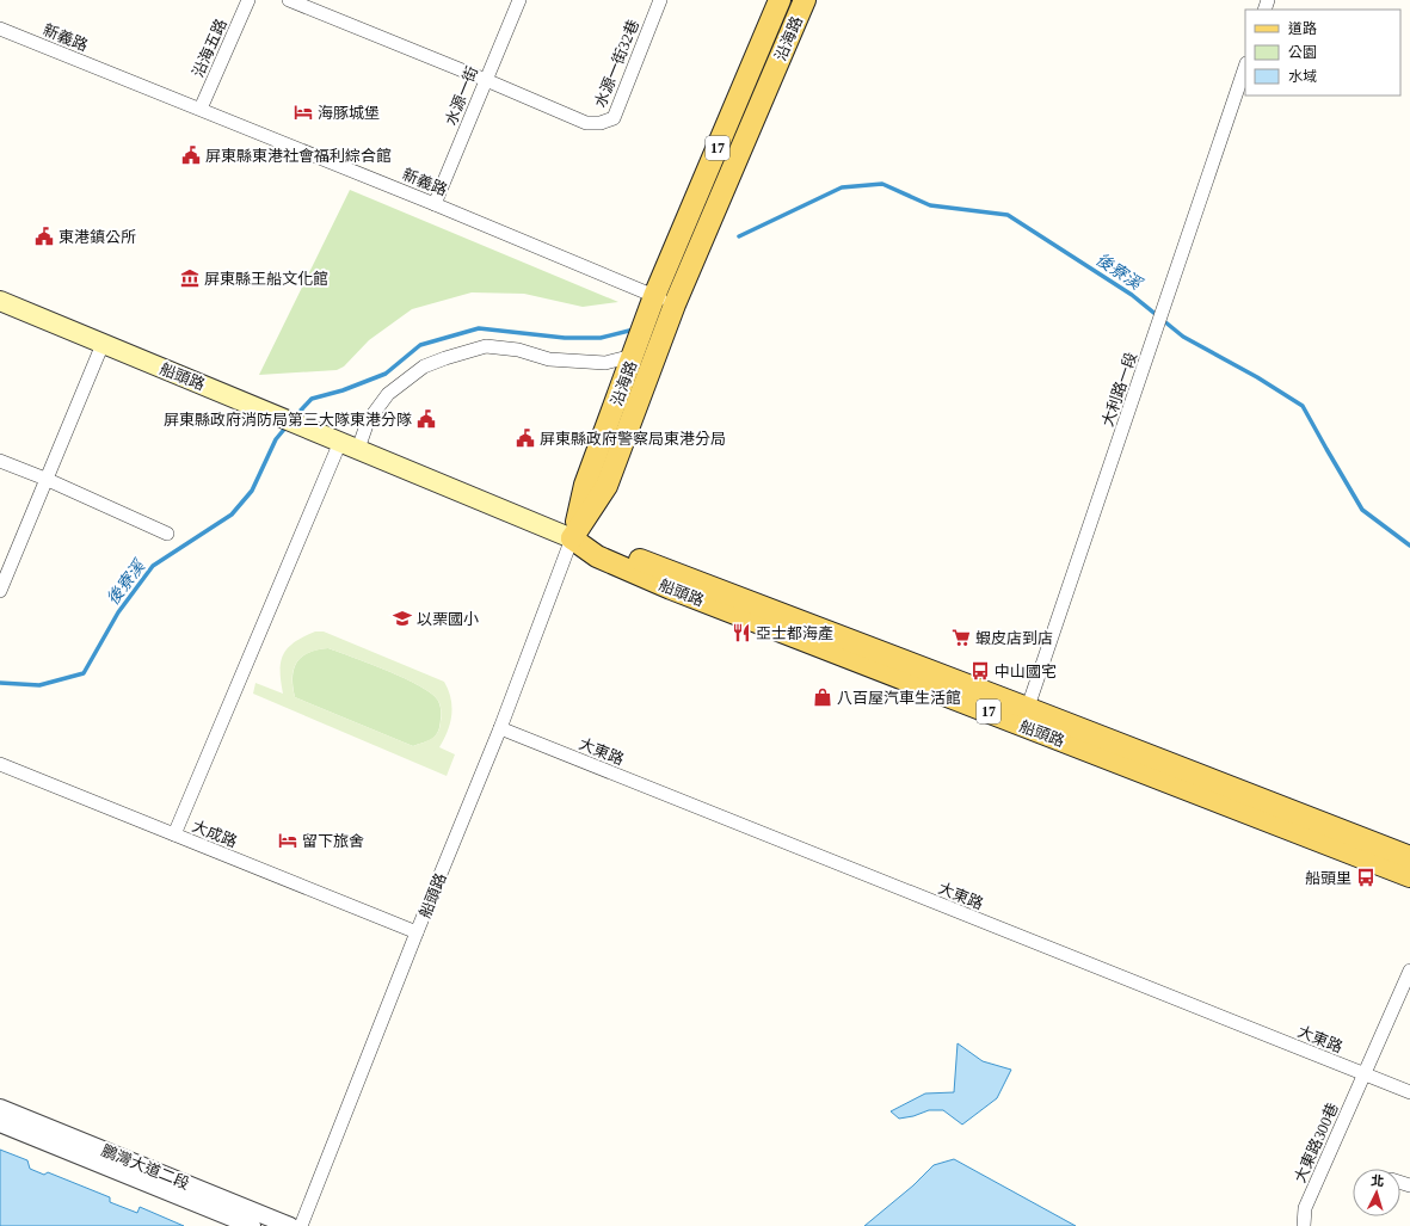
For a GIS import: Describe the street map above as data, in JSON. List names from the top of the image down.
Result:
{
  "streets": {
    "main road": ["沿海路", "17", "船頭路"],
    "street": [
      "新義路",
      "沿海五路",
      "水源一街32巷",
      "水源一街",
      "大利路一段",
      "大東路",
      "大成路",
      "大東路300巷",
      "鵬灣大道二段"
    ]
  },
  "crossings": [
    ["新義路", "沿海路"],
    ["新義路", "沿海五路"],
    ["新義路", "水源一街"],
    ["沿海路", "船頭路"],
    ["水源一街32巷", "水源一街"],
    ["船頭路", "大利路一段"],
    ["船頭路", "大東路"],
    ["船頭路", "大成路"],
    ["大東路", "大東路300巷"]
  ],
  "water": ["後寮溪"],
  "places": {
    "hotel": ["海豚城堡", "留下旅舍"],
    "public building": [
      "屏東縣東港社會福利綜合館",
      "東港鎮公所",
      "屏東縣政府消防局第三大隊東港分隊",
      "屏東縣政府警察局東港分局"
    ],
    "museum": ["屏東縣王船文化館"],
    "school or university": ["以栗國小"],
    "restaurant": ["亞士都海產"],
    "supermarket": ["蝦皮店到店"],
    "bus stop": ["中山國宅", "船頭里"],
    "shop": ["八百屋汽車生活館"]
  },
  "legend": ["道路", "公園", "水域"],
  "north": "top"
}
